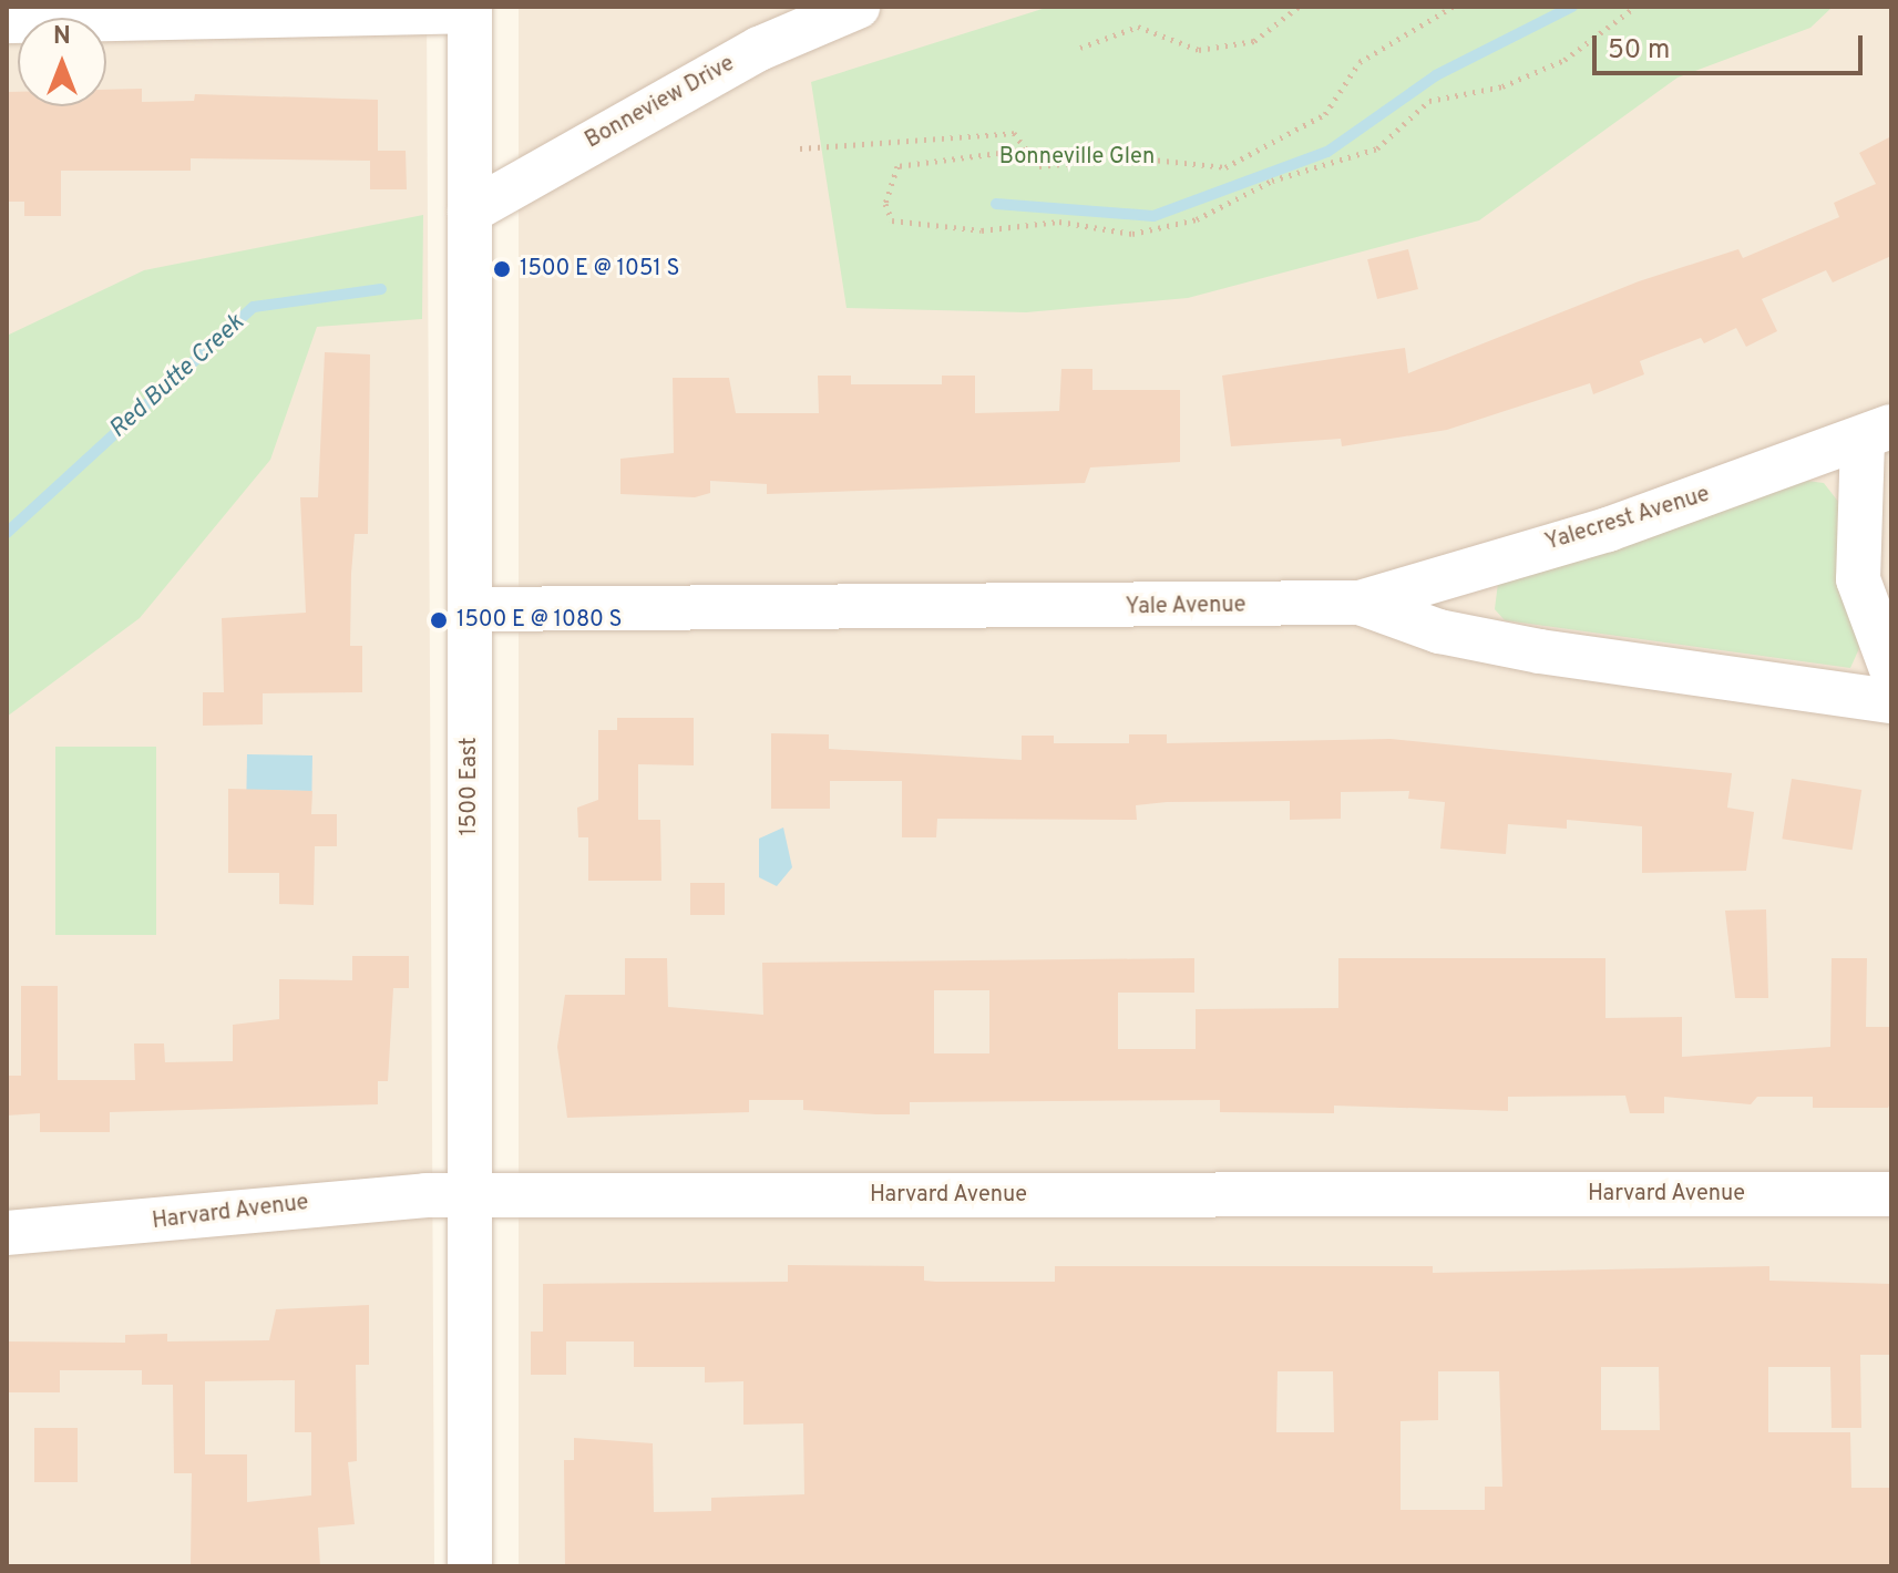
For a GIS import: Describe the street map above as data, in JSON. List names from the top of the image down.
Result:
{
  "streets": {
    "street": [
      "Bonneview Drive",
      "Yalecrest Avenue",
      "Yale Avenue",
      "1500 East",
      "Harvard Avenue"
    ]
  },
  "crossings": [
    ["Bonneview Drive", "1500 East"],
    ["Yalecrest Avenue", "Yale Avenue"],
    ["Yale Avenue", "1500 East"],
    ["1500 East", "Harvard Avenue"]
  ],
  "water": ["Red Butte Creek"],
  "parks": ["Bonneville Glen"],
  "places": ["1500 E @ 1051 S", "1500 E @ 1080 S"],
  "scale_bar": "50 m",
  "north": "top"
}
